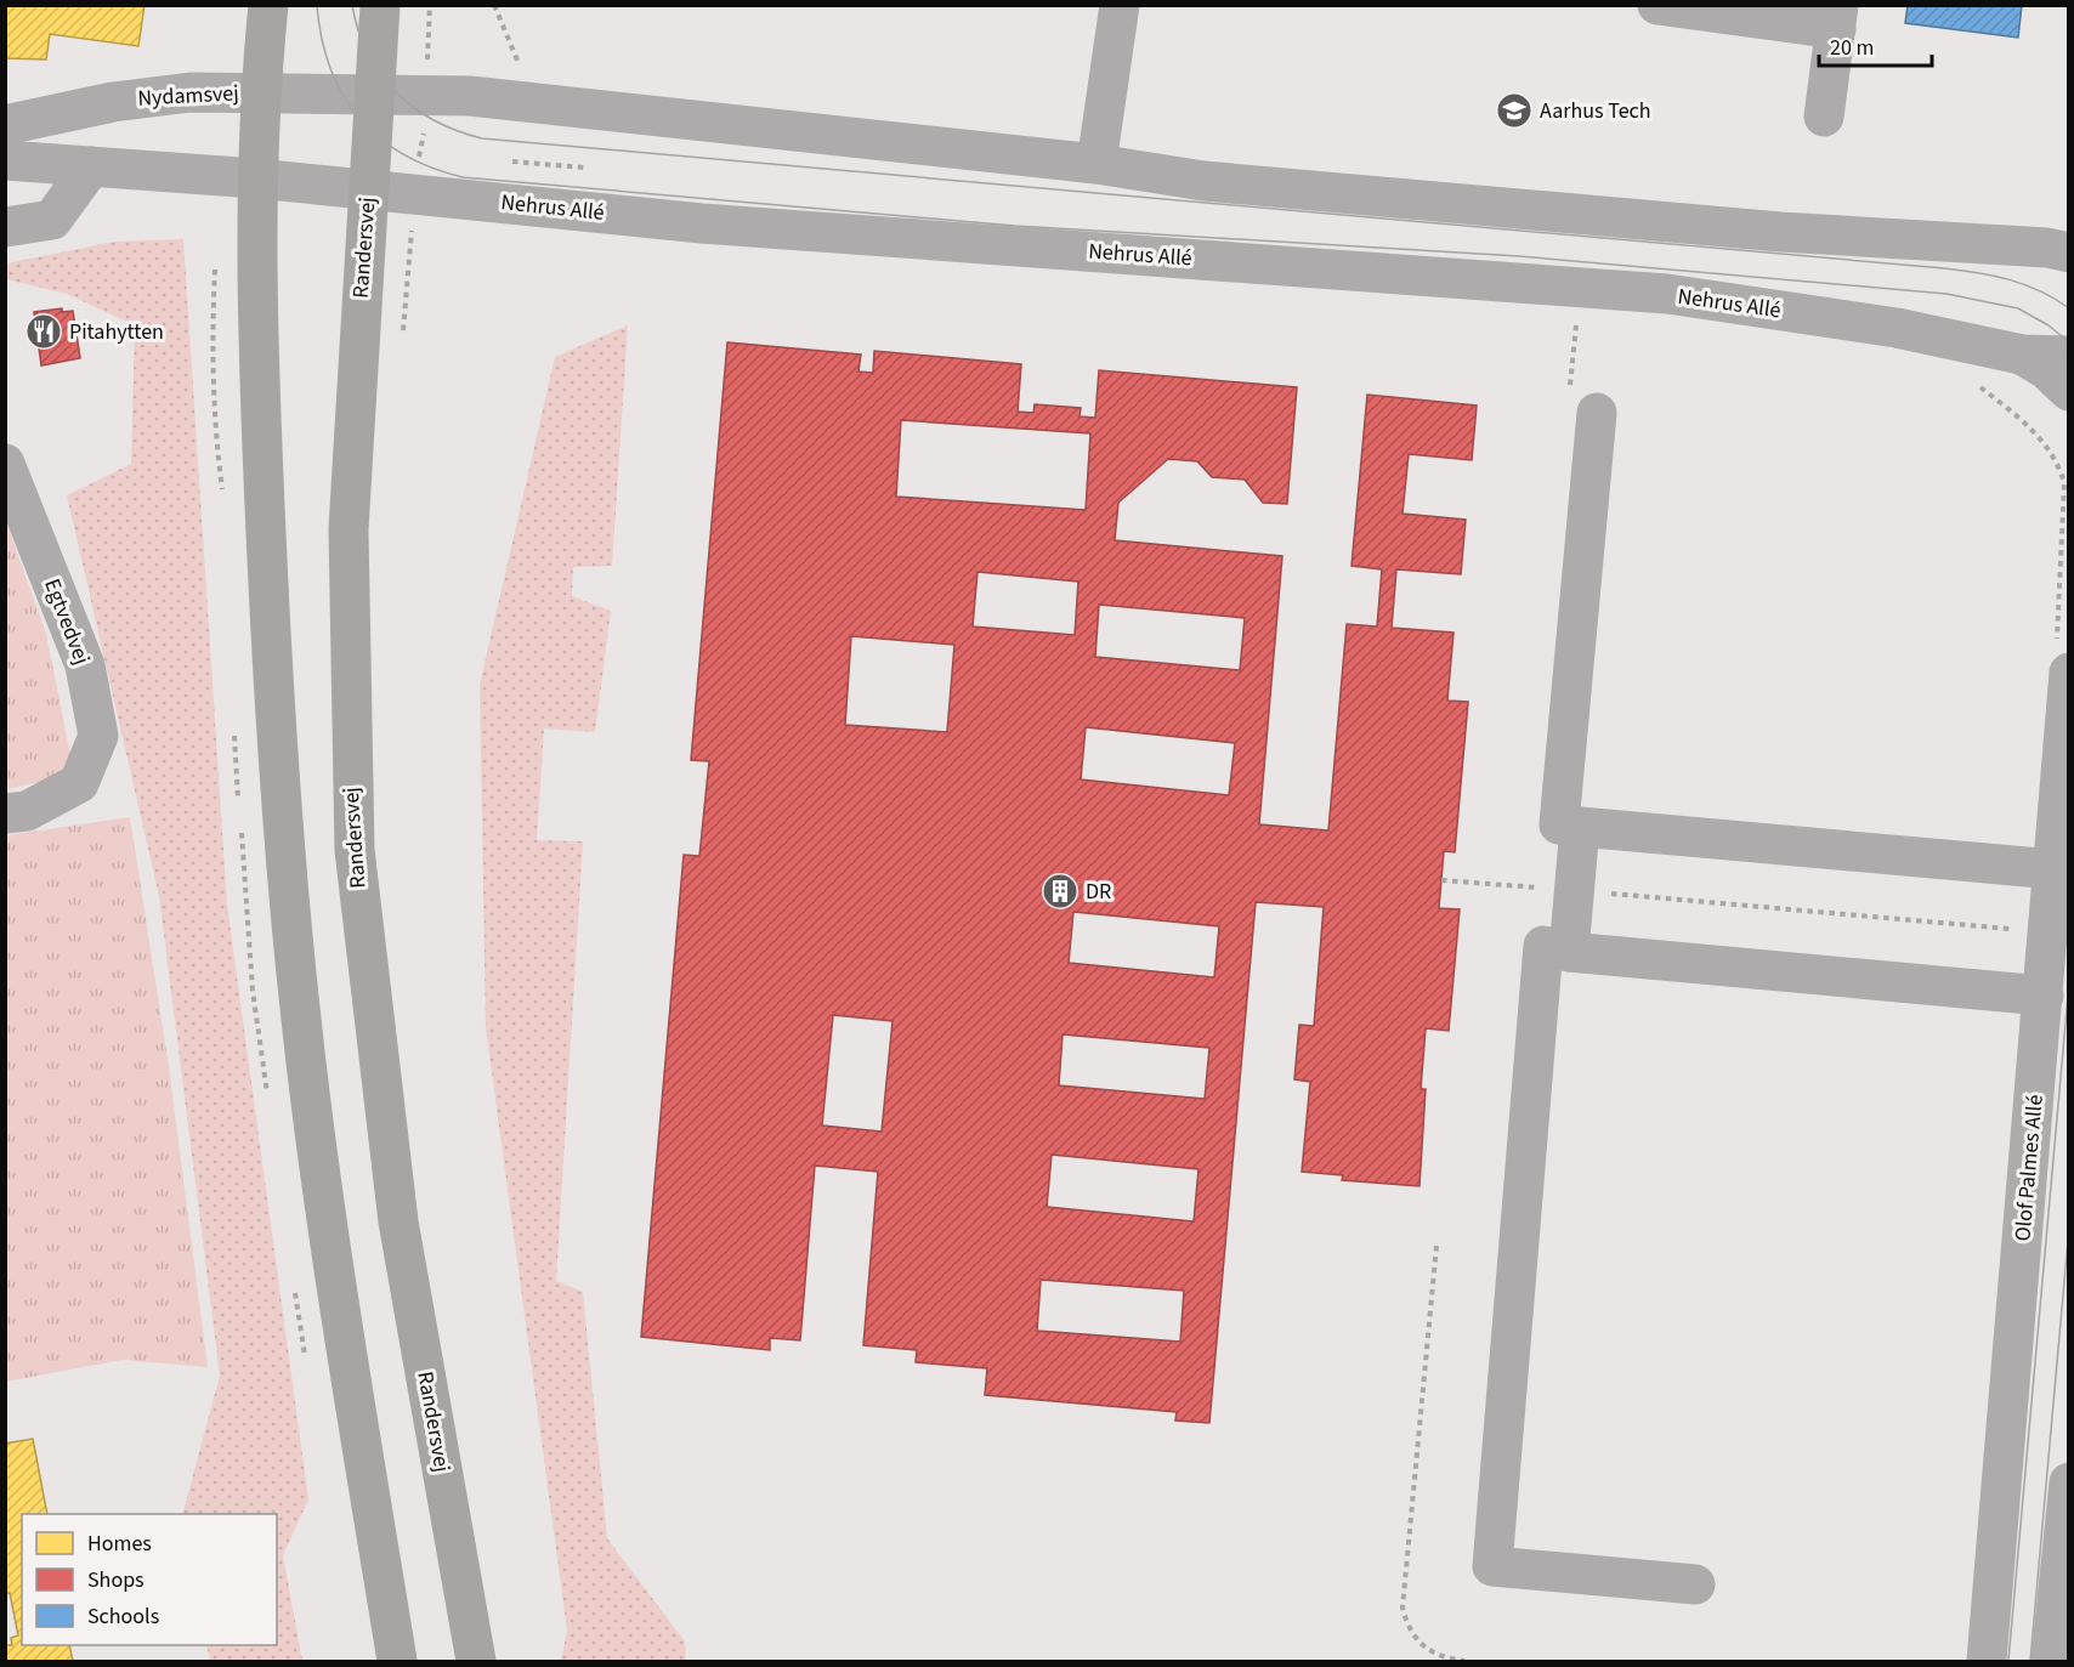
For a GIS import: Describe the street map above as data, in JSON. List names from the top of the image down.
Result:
{
  "streets": {
    "main road": ["Randersvej"],
    "street": [
      "Nydamsvej",
      "Nehrus Allé",
      "Egtvedvej",
      "Olof Palmes Allé"
    ]
  },
  "crossings": [
    ["Nydamsvej", "Randersvej"],
    ["Nehrus Allé", "Randersvej"]
  ],
  "places": {
    "school or university": ["Aarhus Tech"],
    "restaurant": ["Pitahytten"],
    "building": ["DR"]
  },
  "legend": ["Homes", "Shops", "Schools"],
  "scale_bar": "20 m"
}
